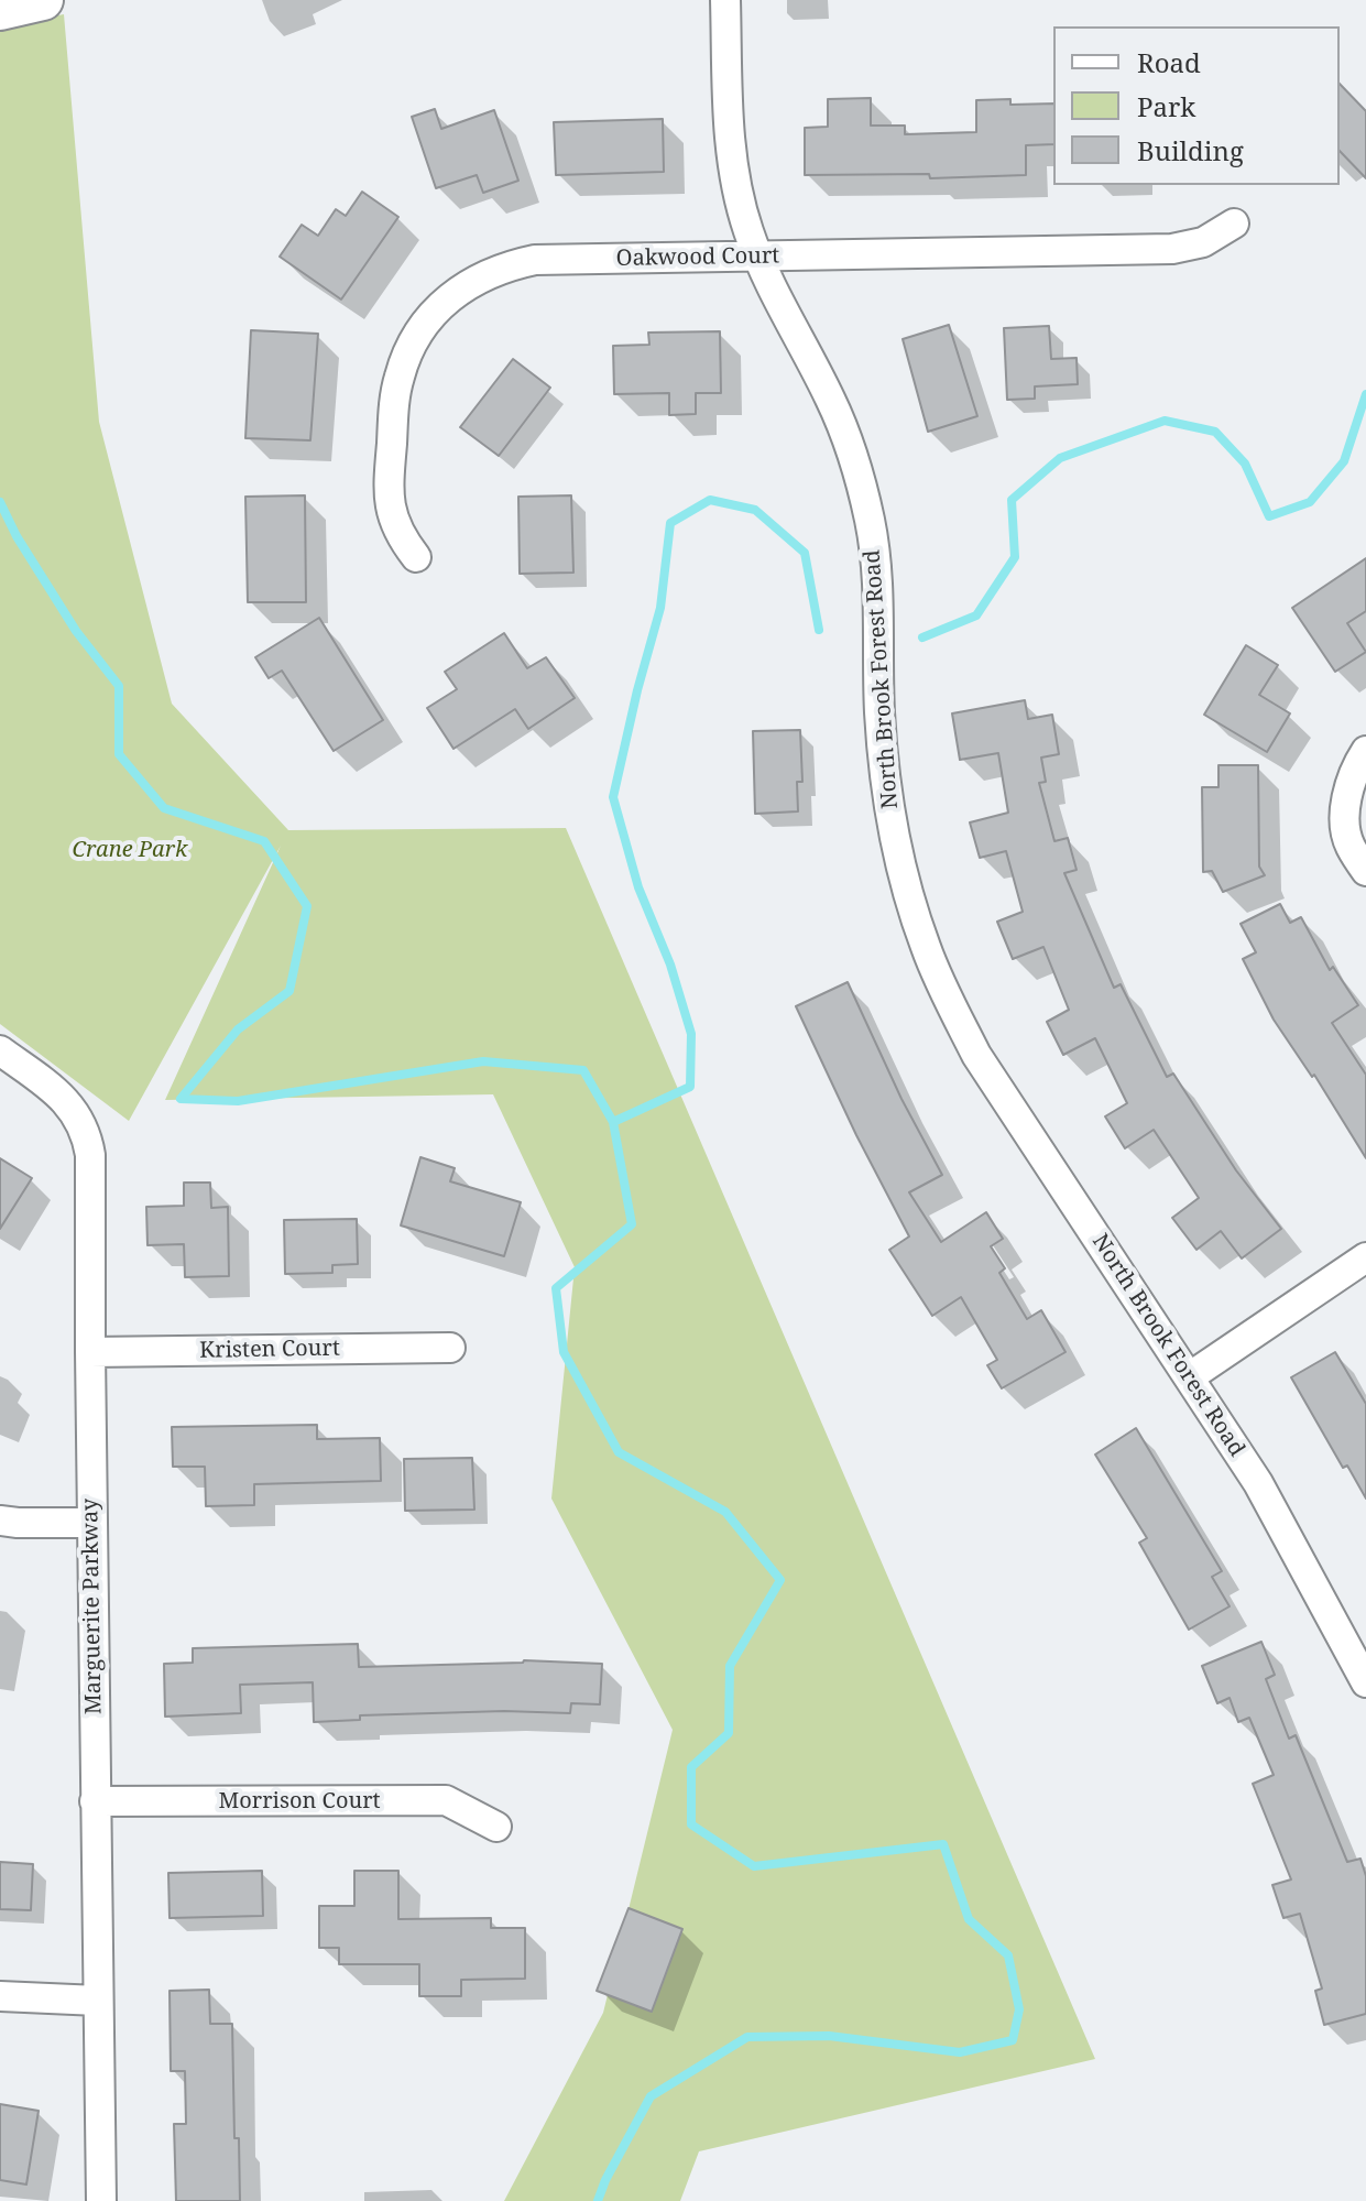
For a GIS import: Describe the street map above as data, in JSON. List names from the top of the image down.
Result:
{
  "streets": {
    "street": [
      "Oakwood Court",
      "North Brook Forest Road",
      "Kristen Court",
      "Marguerite Parkway",
      "Morrison Court"
    ]
  },
  "crossings": [
    ["Oakwood Court", "North Brook Forest Road"],
    ["Kristen Court", "Marguerite Parkway"],
    ["Marguerite Parkway", "Morrison Court"]
  ],
  "parks": ["Crane Park"],
  "legend": ["Road", "Park", "Building"]
}
